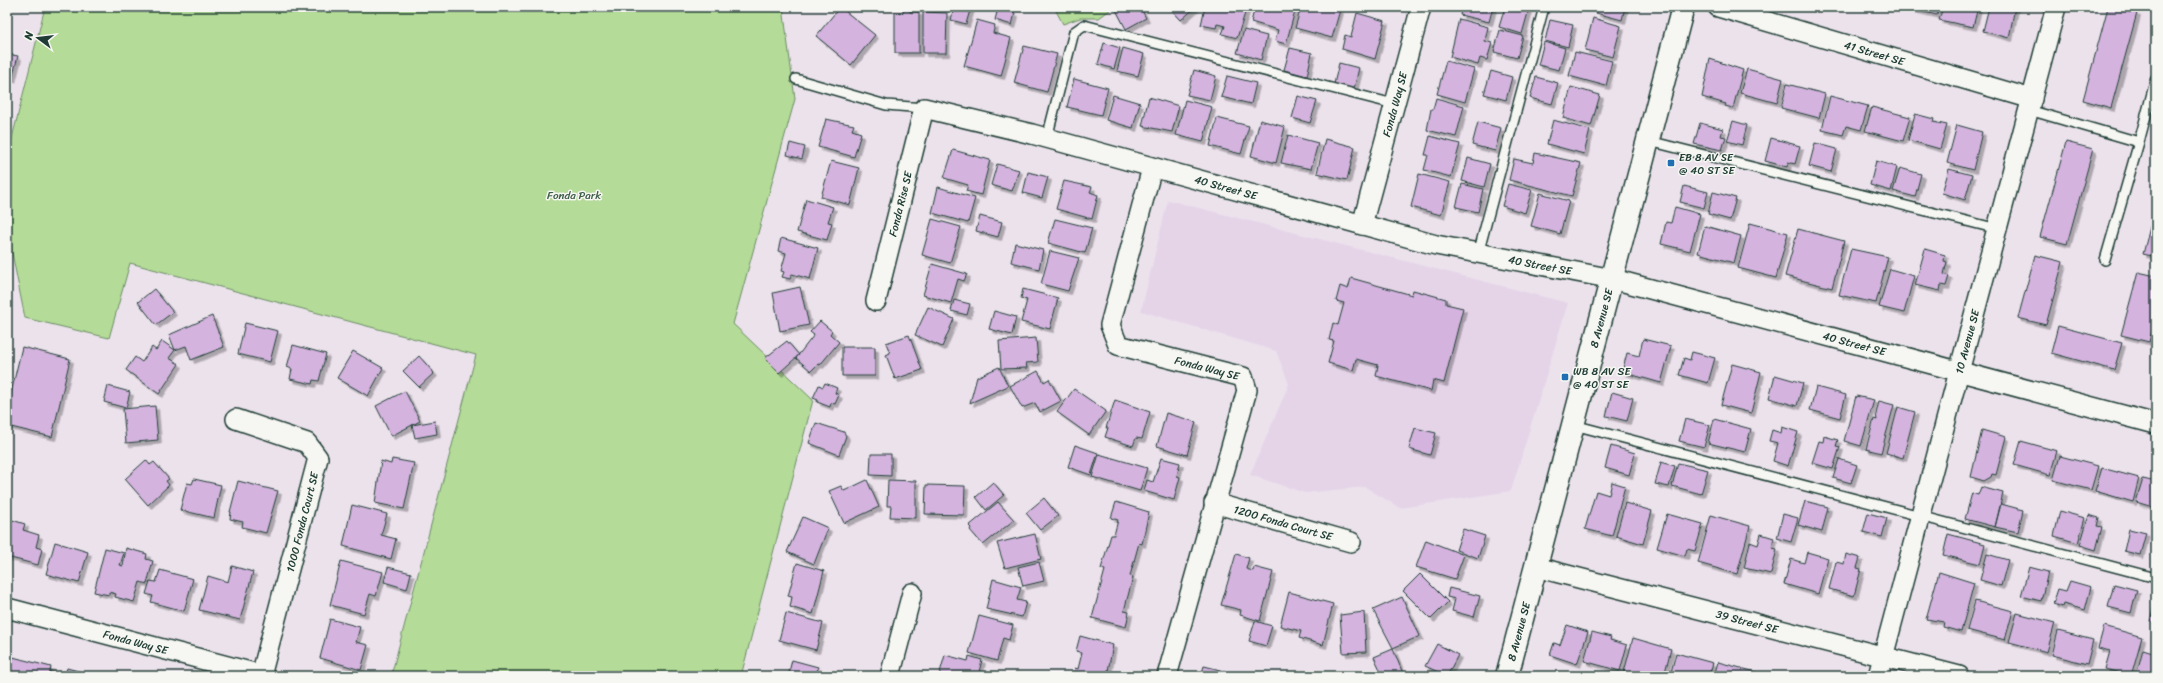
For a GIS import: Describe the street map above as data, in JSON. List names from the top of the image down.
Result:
{
  "streets": {
    "street": [
      "41 Street SE",
      "Fonda Way SE",
      "40 Street SE",
      "Fonda Rise SE",
      "8 Avenue SE",
      "10 Avenue SE",
      "1000 Fonda Court SE",
      "1200 Fonda Court SE",
      "39 Street SE"
    ]
  },
  "crossings": [
    ["41 Street SE", "10 Avenue SE"],
    ["Fonda Way SE", "40 Street SE"],
    ["Fonda Way SE", "1000 Fonda Court SE"],
    ["Fonda Way SE", "1200 Fonda Court SE"],
    ["40 Street SE", "Fonda Rise SE"],
    ["40 Street SE", "8 Avenue SE"],
    ["40 Street SE", "10 Avenue SE"],
    ["8 Avenue SE", "39 Street SE"],
    ["10 Avenue SE", "39 Street SE"]
  ],
  "parks": ["Fonda Park"],
  "places": {
    "transit": ["EB 8 AV SE @ 40 ST SE", "WB 8 AV SE @ 40 ST SE"]
  },
  "north": "left"
}
